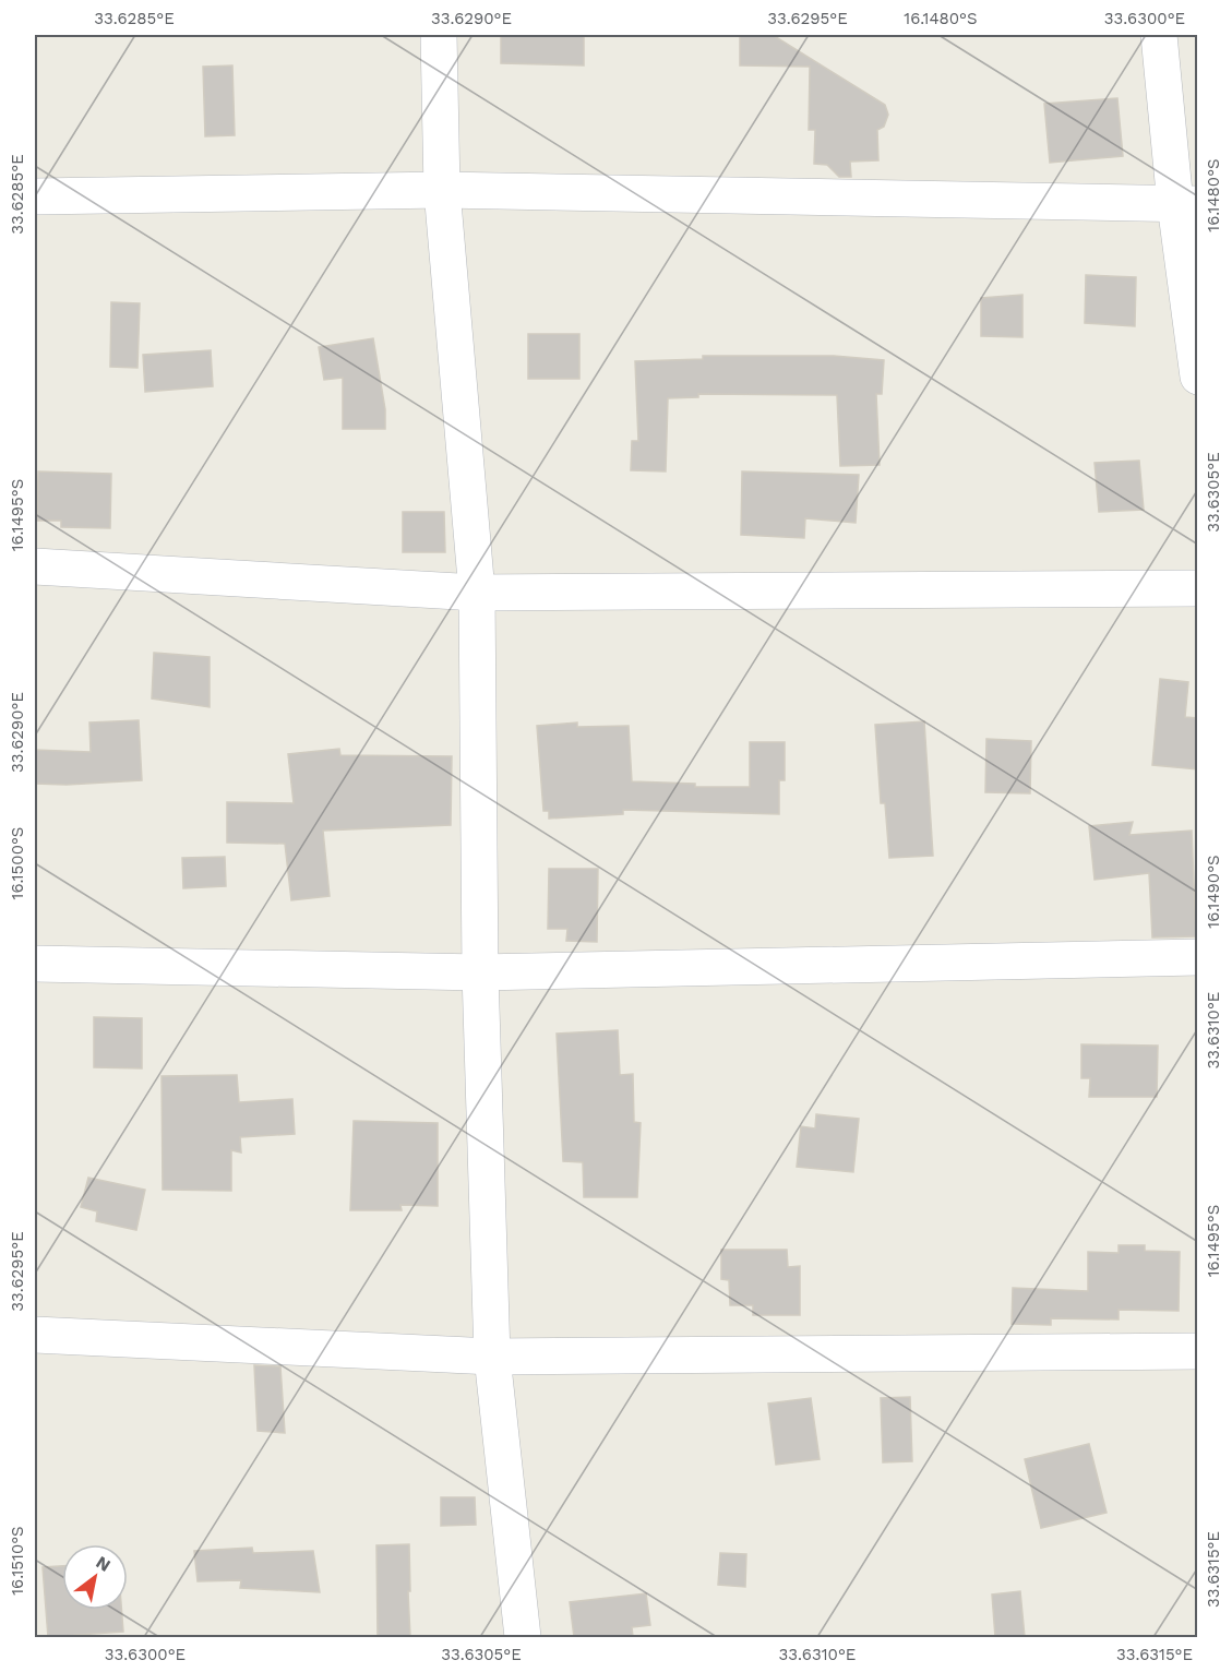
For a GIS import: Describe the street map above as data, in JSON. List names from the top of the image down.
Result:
{
  "north": "top right",
  "coordinates": [
    "33.6285°E",
    "33.6290°E",
    "33.6295°E",
    "16.1480°S",
    "33.6300°E",
    "33.6305°E",
    "16.1495°S",
    "16.1500°S",
    "16.1490°S",
    "33.6310°E",
    "16.1510°S",
    "33.6315°E"
  ]
}
